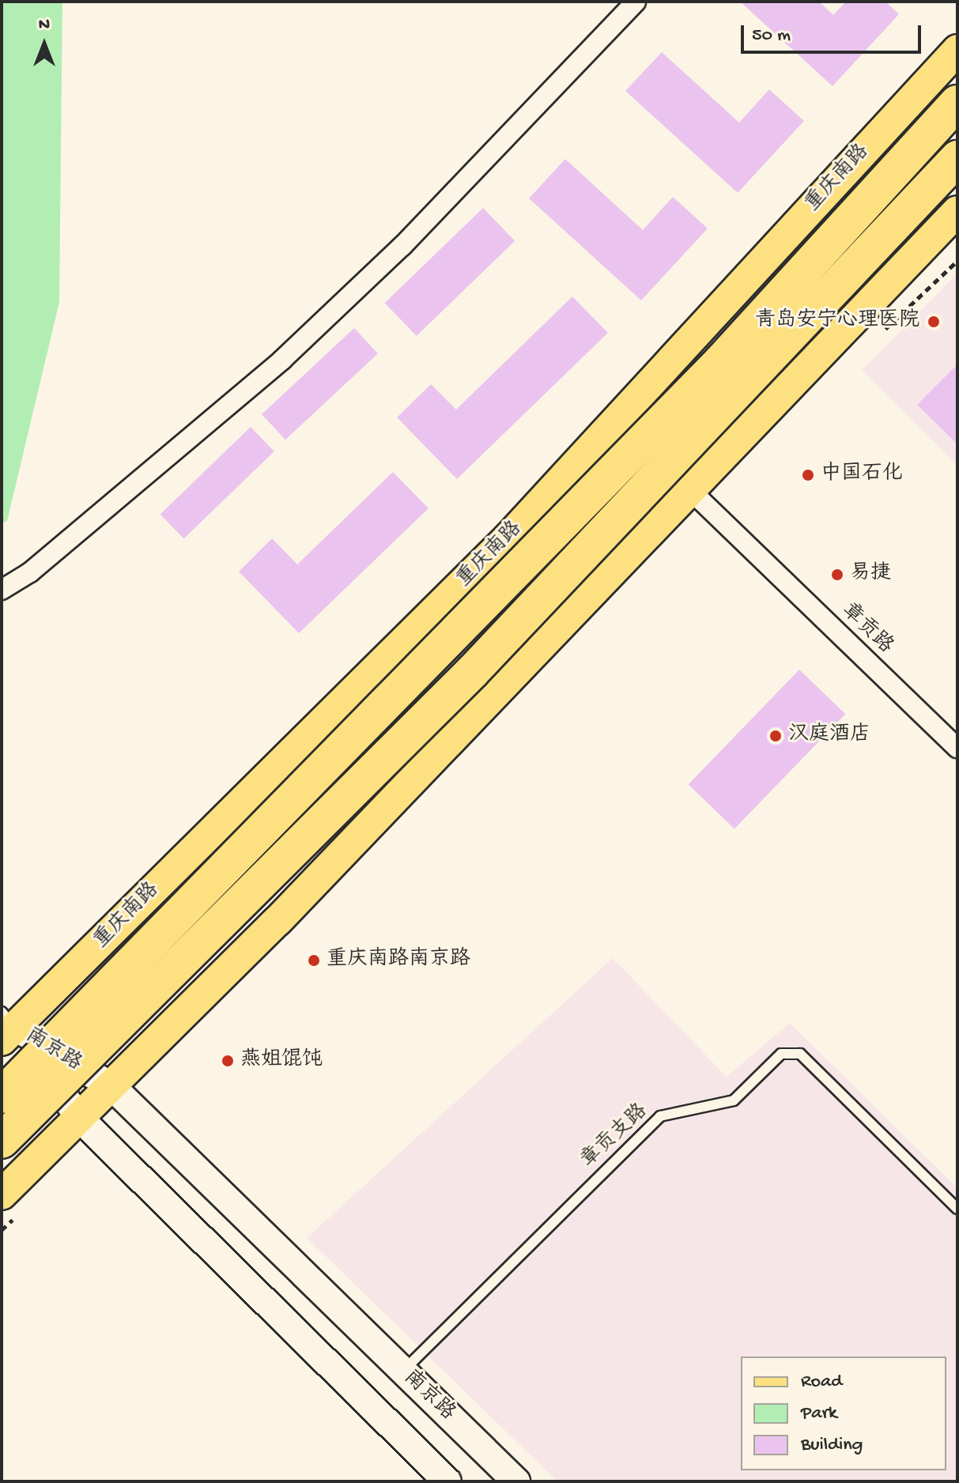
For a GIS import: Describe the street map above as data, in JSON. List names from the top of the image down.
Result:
{
  "streets": {
    "main road": ["重庆南路", "南京路"],
    "street": ["章贡路"],
    "lane": ["章贡支路"]
  },
  "crossings": [
    ["重庆南路", "南京路"],
    ["南京路", "章贡支路"]
  ],
  "places": [
    "青岛安宁心理医院",
    "中国石化",
    "易捷",
    "汉庭酒店",
    "重庆南路南京路",
    "燕姐馄饨"
  ],
  "legend": ["Road", "Park", "Building"],
  "scale_bar": "50 m",
  "north": "top"
}
